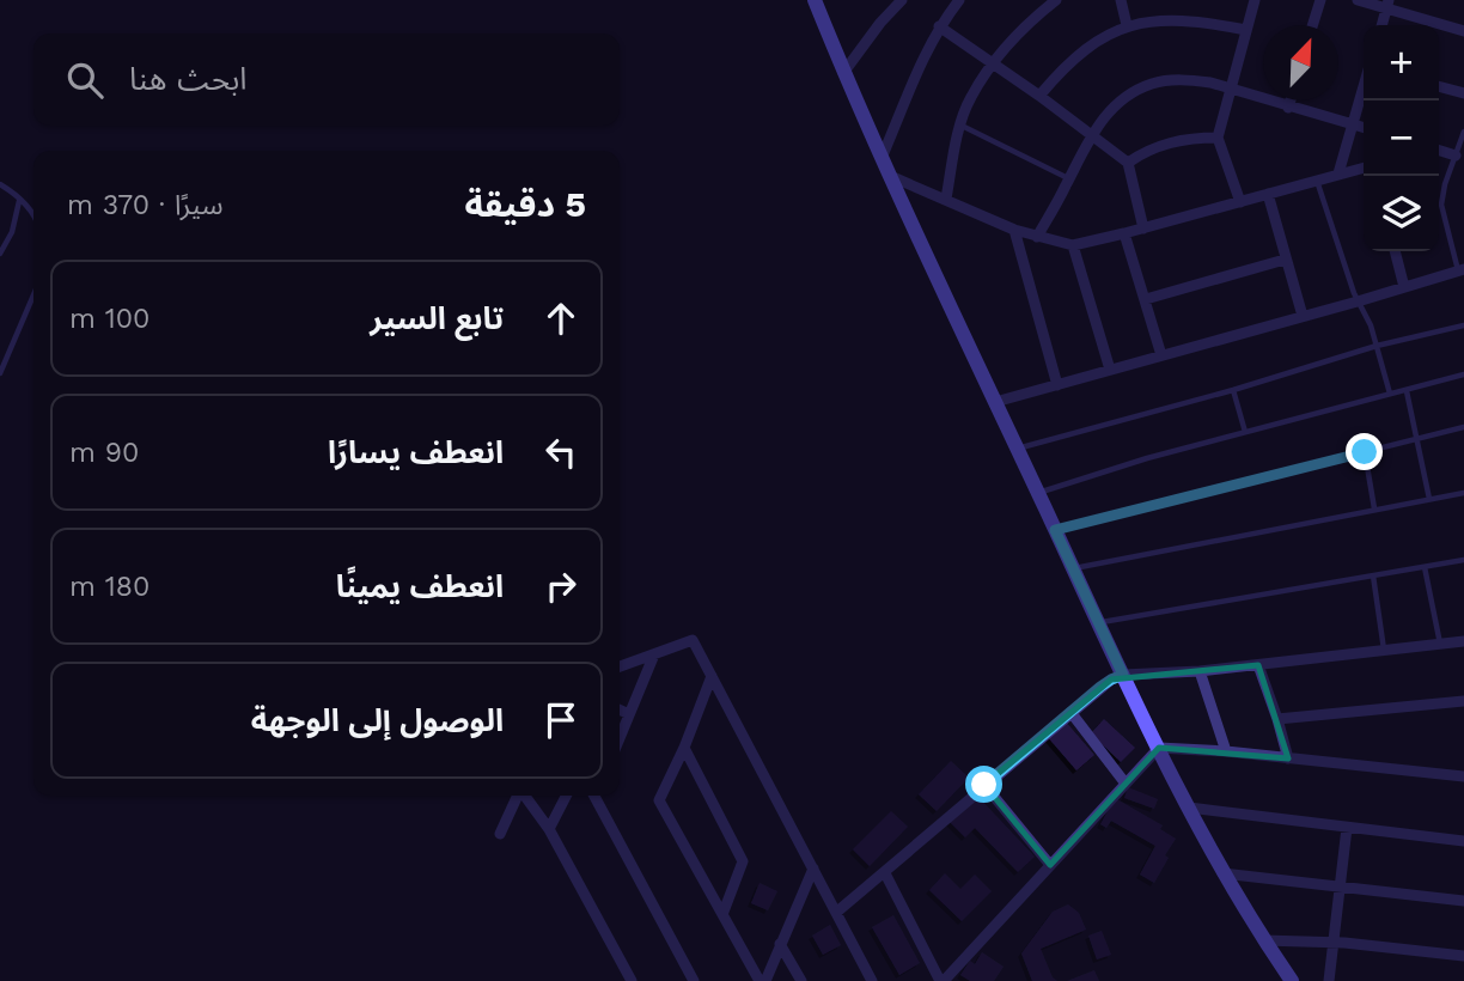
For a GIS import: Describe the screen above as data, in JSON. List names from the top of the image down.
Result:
{
  "north": "top right",
  "page": {
    "map_buttons": ["+", "−"],
    "search": "ابحث هنا",
    "heading": ["5 دقيقة", "سيرًا · 370 m"],
    "list": [
      ["تابع السير", "100 m"],
      ["انعطف يسارًا", "90 m"],
      ["انعطف يمينًا", "180 m"],
      "الوصول إلى الوجهة"
    ]
  }
}
